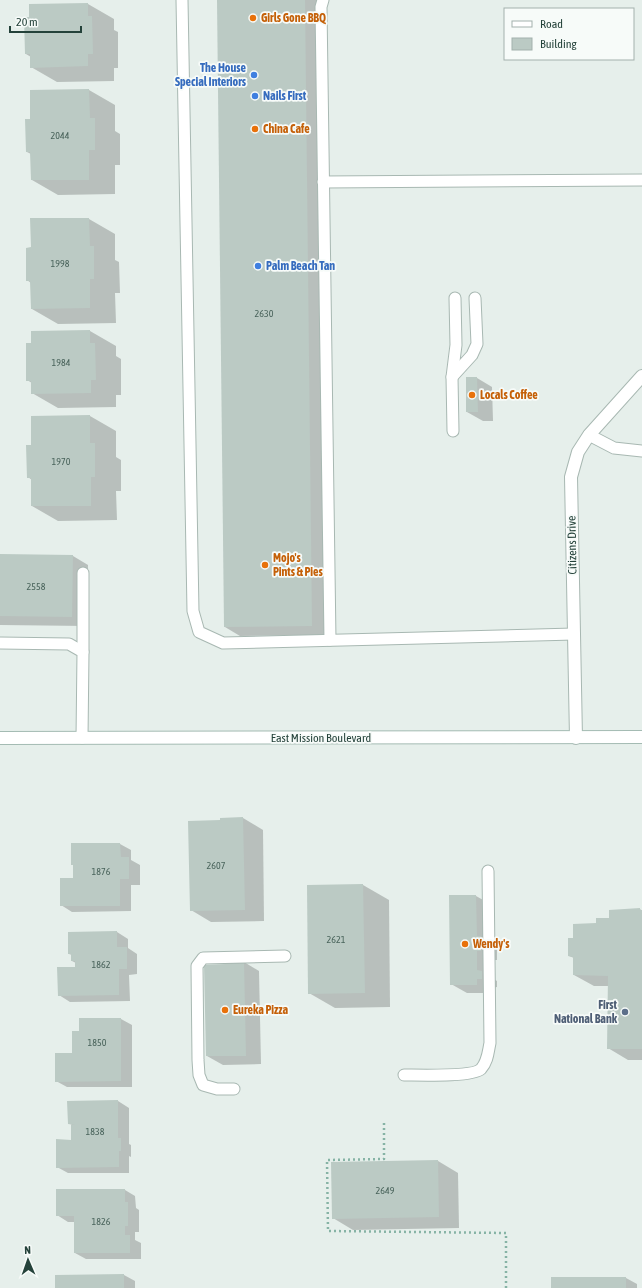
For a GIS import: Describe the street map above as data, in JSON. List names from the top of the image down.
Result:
{
  "streets": {
    "main road": ["Citizens Drive", "East Mission Boulevard"]
  },
  "crossings": [
    ["Citizens Drive", "East Mission Boulevard"]
  ],
  "places": [
    "Girls Gone BBQ",
    "The House Special Interiors",
    "Nails First",
    "China Cafe",
    "Palm Beach Tan",
    "Locals Coffee",
    "Mojo's Pints & Pies",
    "Wendy's",
    "Eureka Pizza",
    "First National Bank"
  ],
  "house_numbers": [
    "2044",
    "1998",
    "2630",
    "1984",
    "1970",
    "2558",
    "2607",
    "1876",
    "2621",
    "1862",
    "1850",
    "1838",
    "2649",
    "1826"
  ],
  "legend": ["Road", "Building"],
  "scale_bar": "20 m",
  "north": "top"
}
